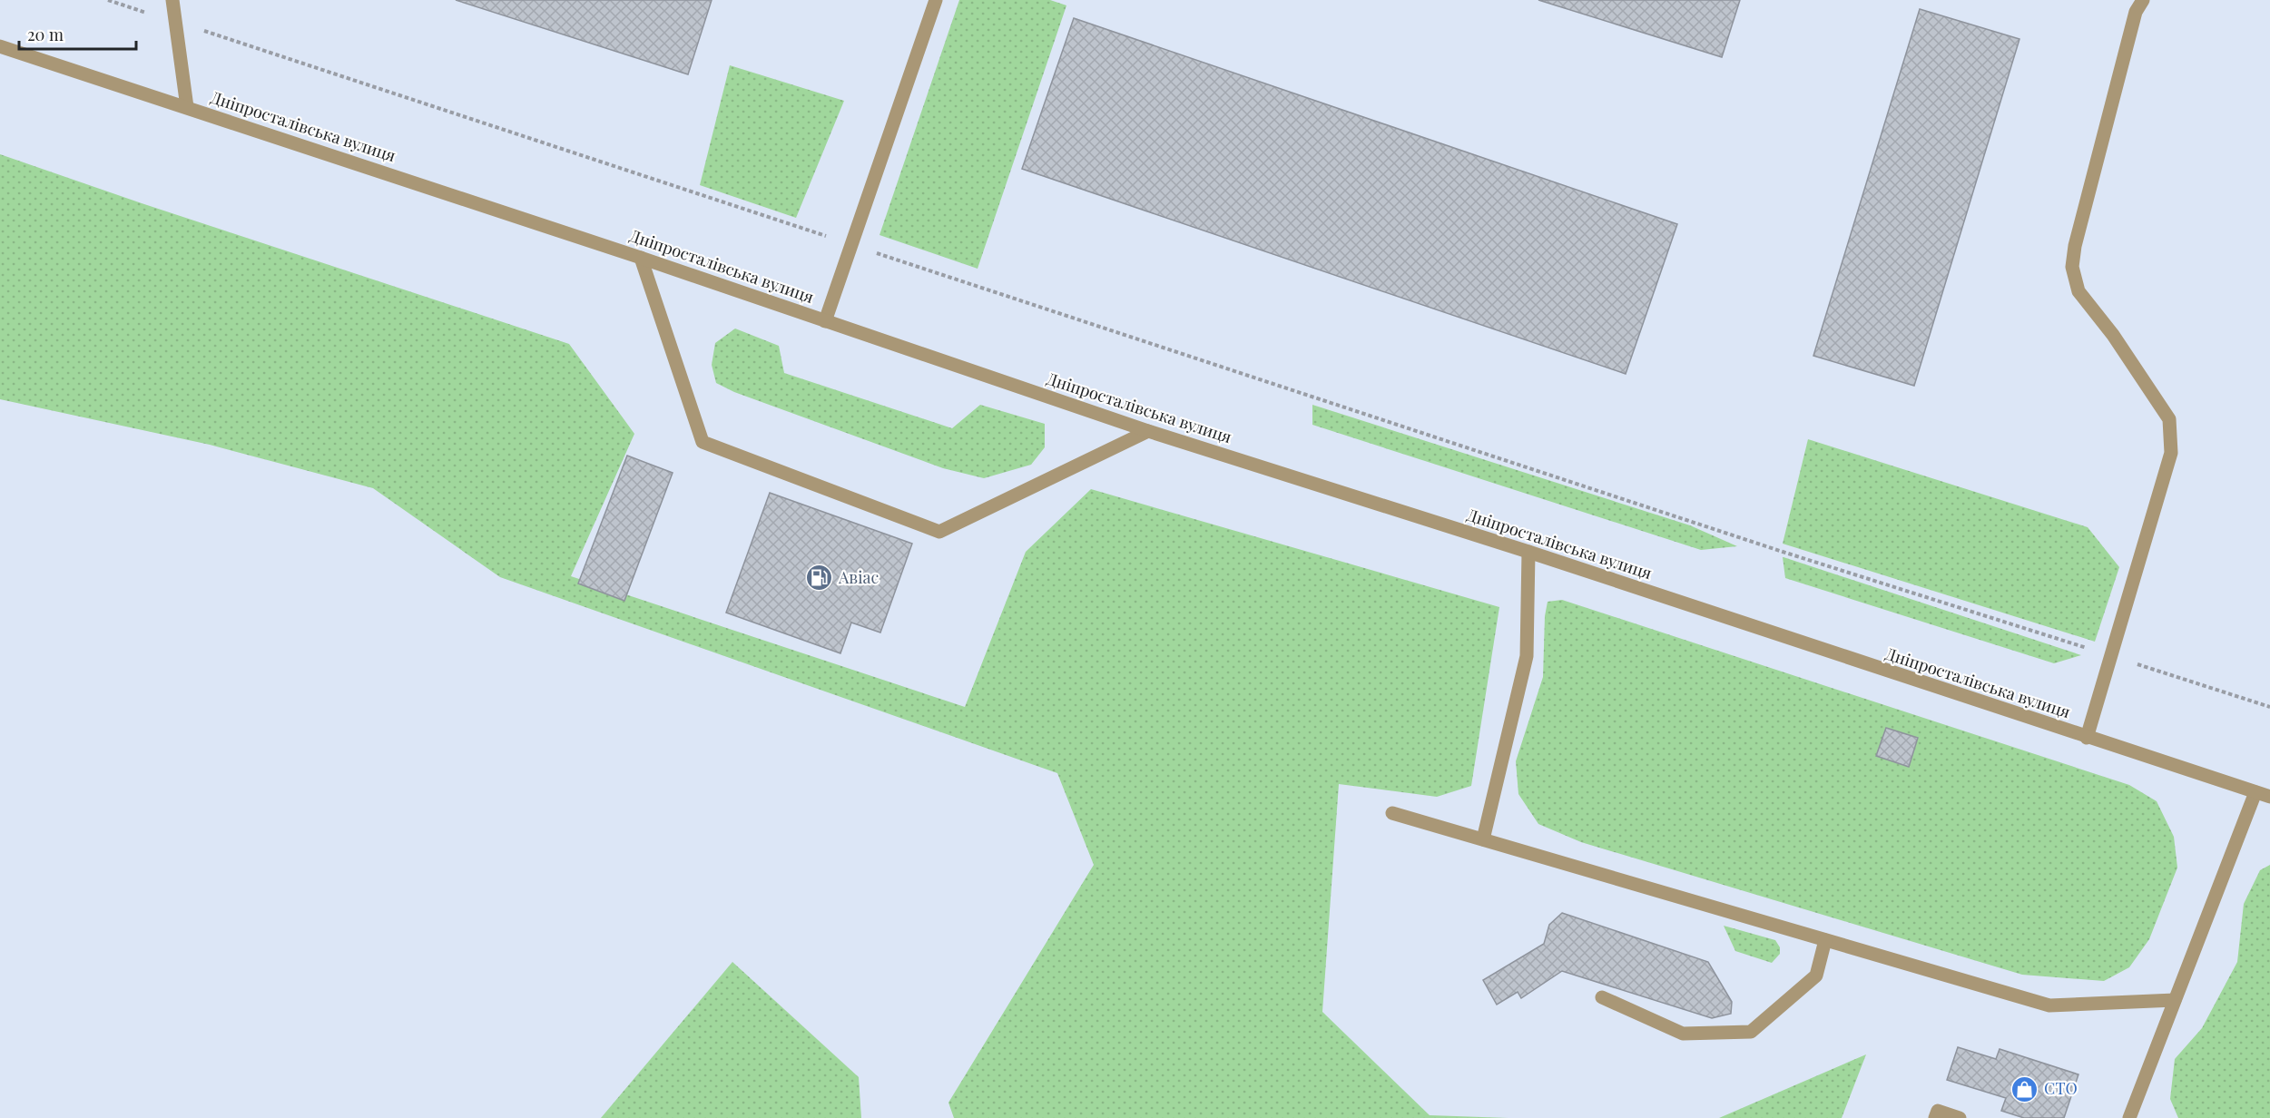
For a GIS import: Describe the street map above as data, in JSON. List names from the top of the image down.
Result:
{
  "streets": {
    "street": ["Дніпросталівська вулиця"]
  },
  "places": {
    "fuel station": ["Авіас"],
    "shop": ["СТО"]
  },
  "scale_bar": "20 m"
}
